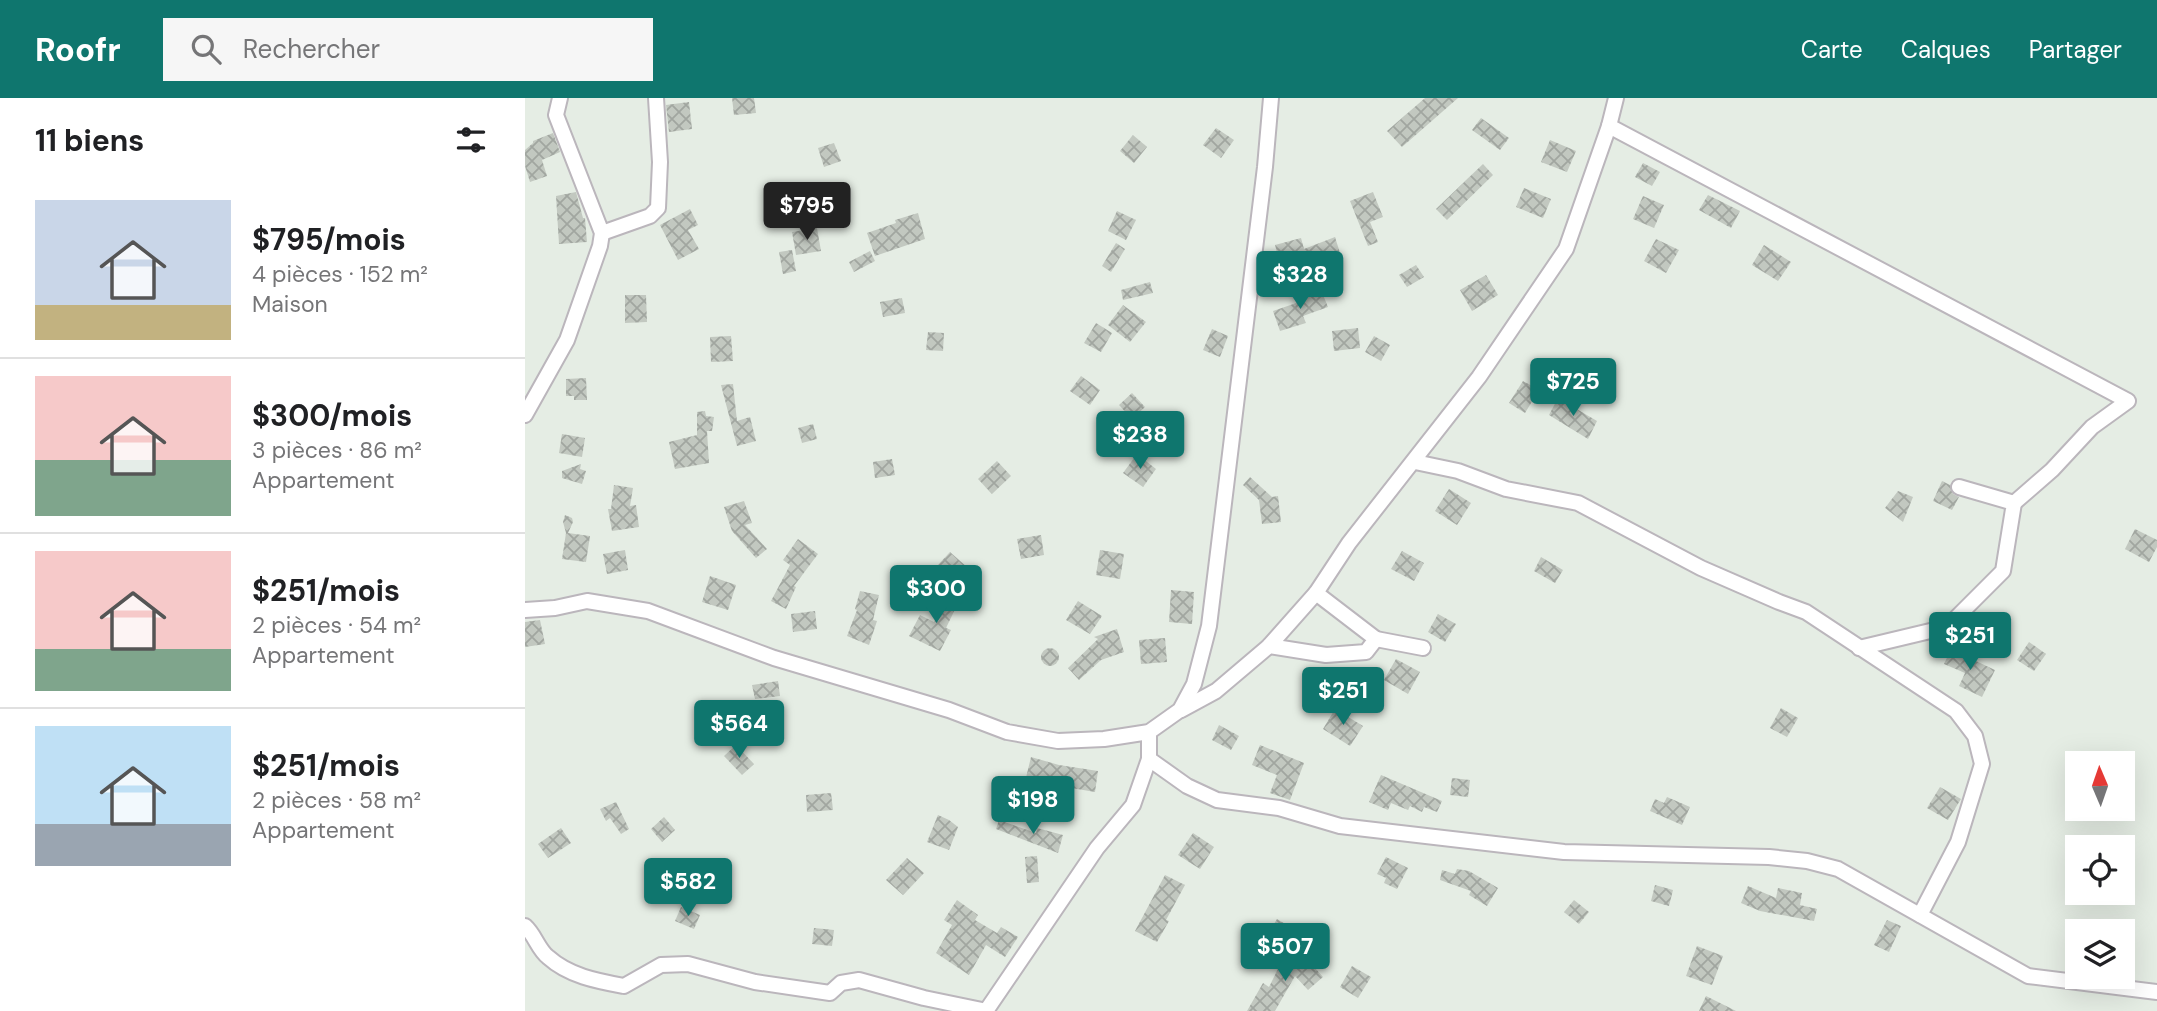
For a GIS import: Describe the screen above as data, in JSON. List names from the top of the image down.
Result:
{
  "north": "top",
  "page": {
    "header": "Roofr",
    "search": "Rechercher",
    "nav": ["Carte", "Calques", "Partager"],
    "heading": "11 biens",
    "list": [
      {
        "name": "$795/mois",
        "note": "4 pièces · 152 m² · Maison"
      },
      {
        "name": "$300/mois",
        "note": "3 pièces · 86 m² · Appartement"
      },
      {
        "name": "$251/mois",
        "note": "2 pièces · 54 m² · Appartement"
      },
      {
        "name": "$251/mois",
        "note": "2 pièces · 58 m² · Appartement"
      }
    ],
    "price": [
      "$795",
      "$328",
      "$725",
      "$238",
      "$300",
      "$251",
      "$251",
      "$564",
      "$198",
      "$582",
      "$507"
    ]
  }
}
